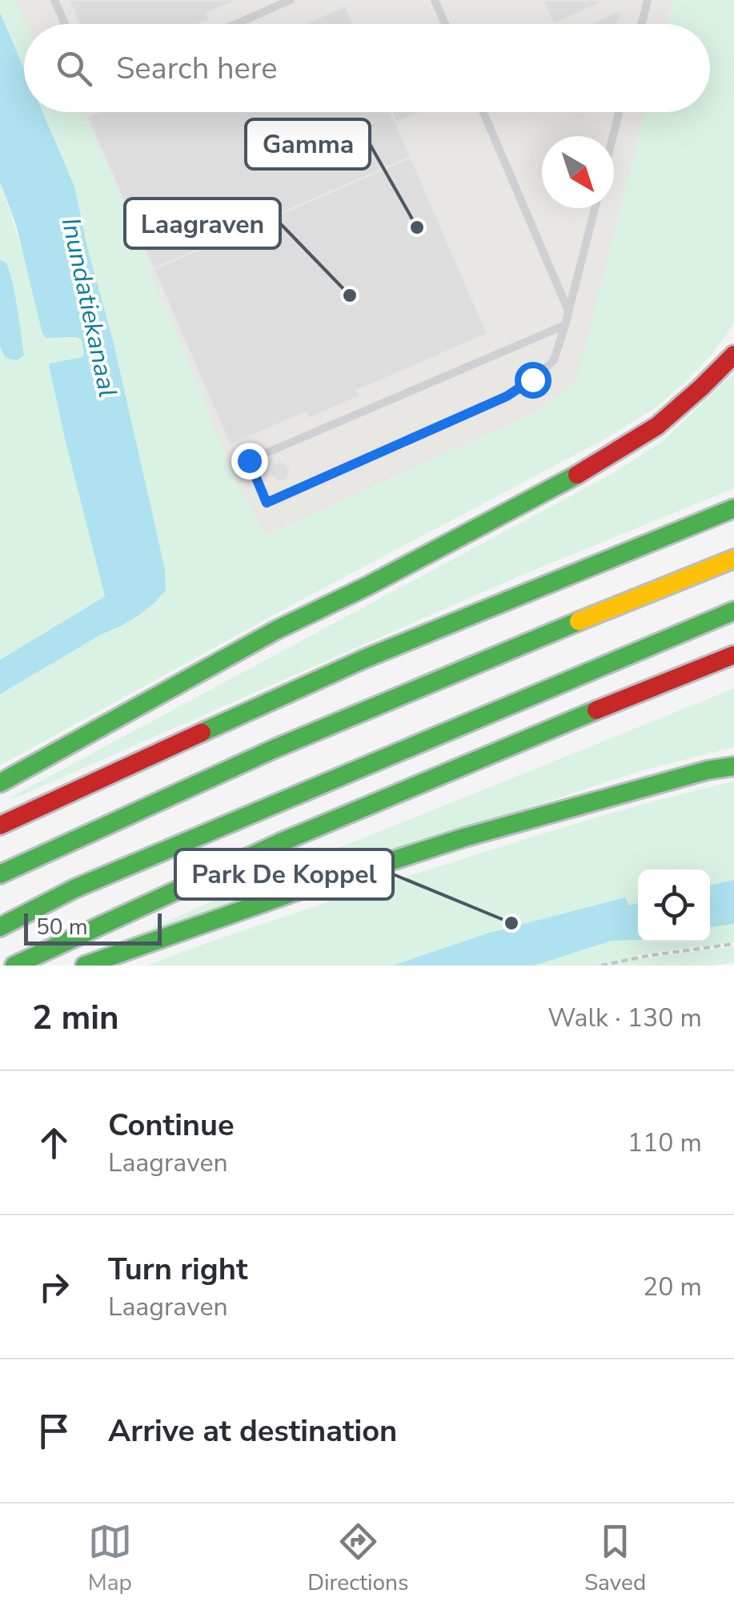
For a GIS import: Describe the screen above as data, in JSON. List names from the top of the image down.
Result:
{
  "water": ["Inundatiekanaal"],
  "places": ["Gamma", "Laagraven", "Park De Koppel"],
  "scale_bar": "50 m",
  "north": "bottom right",
  "page": {
    "search": "Search here",
    "scale": "50 m",
    "heading": ["2 min", "Walk · 130 m"],
    "list": [
      ["Continue", "Laagraven", "110 m"],
      ["Turn right", "Laagraven", "20 m"],
      "Arrive at destination"
    ],
    "nav": ["Map", "Directions", "Saved"]
  }
}
